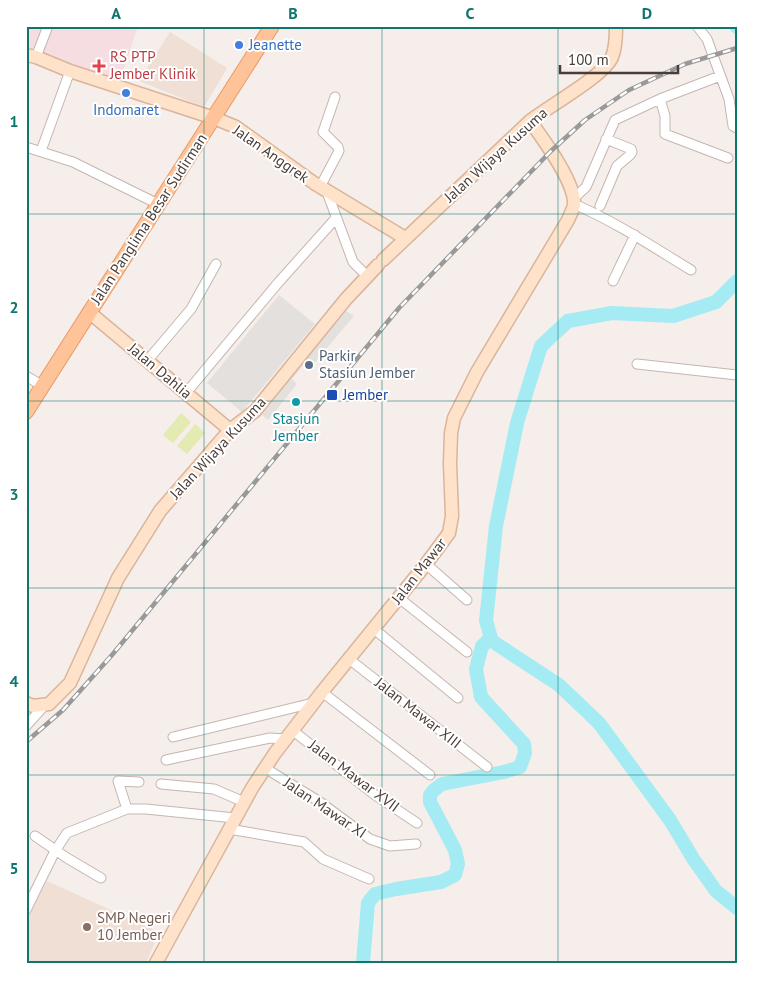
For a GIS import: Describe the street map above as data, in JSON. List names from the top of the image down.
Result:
{
  "streets": {
    "main road": ["Jalan Panglima Besar Sudirman"],
    "street": [
      "Jalan Anggrek",
      "Jalan Wijaya Kusuma",
      "Jalan Dahlia",
      "Jalan Mawar",
      "Jalan Mawar XIII",
      "Jalan Mawar XVII",
      "Jalan Mawar XI"
    ]
  },
  "crossings": [
    ["Jalan Anggrek", "Jalan Wijaya Kusuma"],
    ["Jalan Anggrek", "Jalan Panglima Besar Sudirman"],
    ["Jalan Wijaya Kusuma", "Jalan Dahlia"],
    ["Jalan Panglima Besar Sudirman", "Jalan Dahlia"],
    ["Jalan Mawar", "Jalan Mawar XIII"],
    ["Jalan Mawar", "Jalan Mawar XVII"],
    ["Jalan Mawar", "Jalan Mawar XI"]
  ],
  "places": {
    "other": [
      "Jeanette",
      "Indomaret",
      "Parkir Stasiun Jember",
      "Stasiun Jember",
      "SMP Negeri 10 Jember"
    ],
    "health": ["RS PTP Jember Klinik"],
    "transit": ["Jember"]
  },
  "scale_bar": "100 m",
  "grid": {
    "columns": [
      "A",
      "B",
      "C",
      "D"
    ],
    "rows": [
      "1",
      "2",
      "3",
      "4",
      "5"
    ]
  }
}
